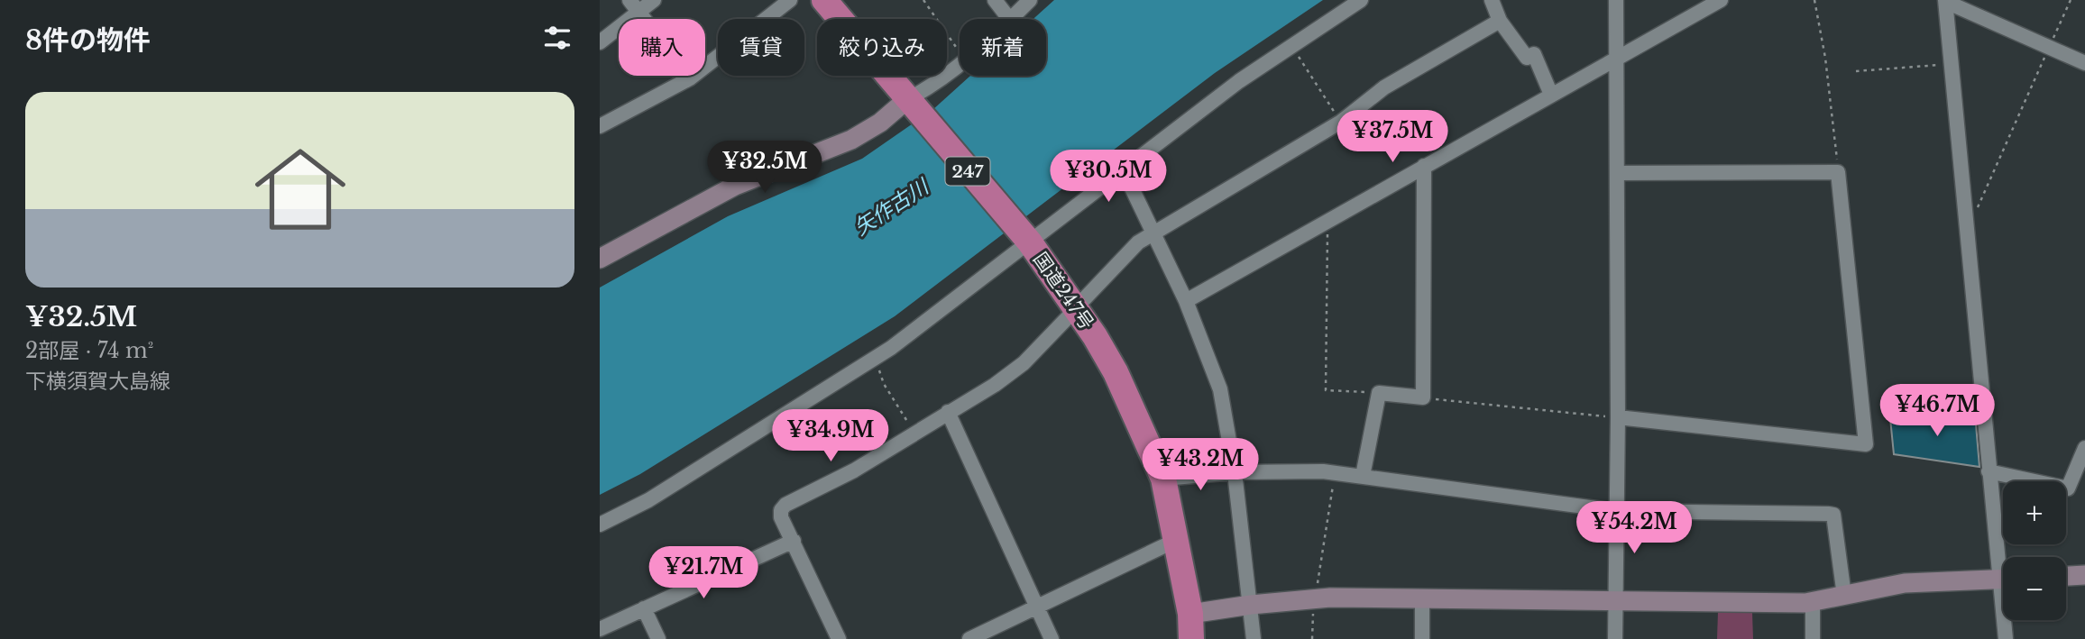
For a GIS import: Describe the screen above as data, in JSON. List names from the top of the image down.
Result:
{
  "streets": {
    "highway": ["247", "国道247号"]
  },
  "water": ["矢作古川"],
  "page": {
    "heading": "8件の物件",
    "chip": [
      "購入",
      "賃貸",
      "絞り込み",
      "新着"
    ],
    "list": [
      {
        "name": "¥32.5M",
        "note": "2部屋 · 74 m² · 下横須賀大島線"
      }
    ],
    "price": [
      "¥37.5M",
      "¥32.5M",
      "¥30.5M",
      "¥46.7M",
      "¥34.9M",
      "¥43.2M",
      "¥54.2M",
      "¥21.7M"
    ],
    "map_buttons": ["+", "−"]
  }
}
